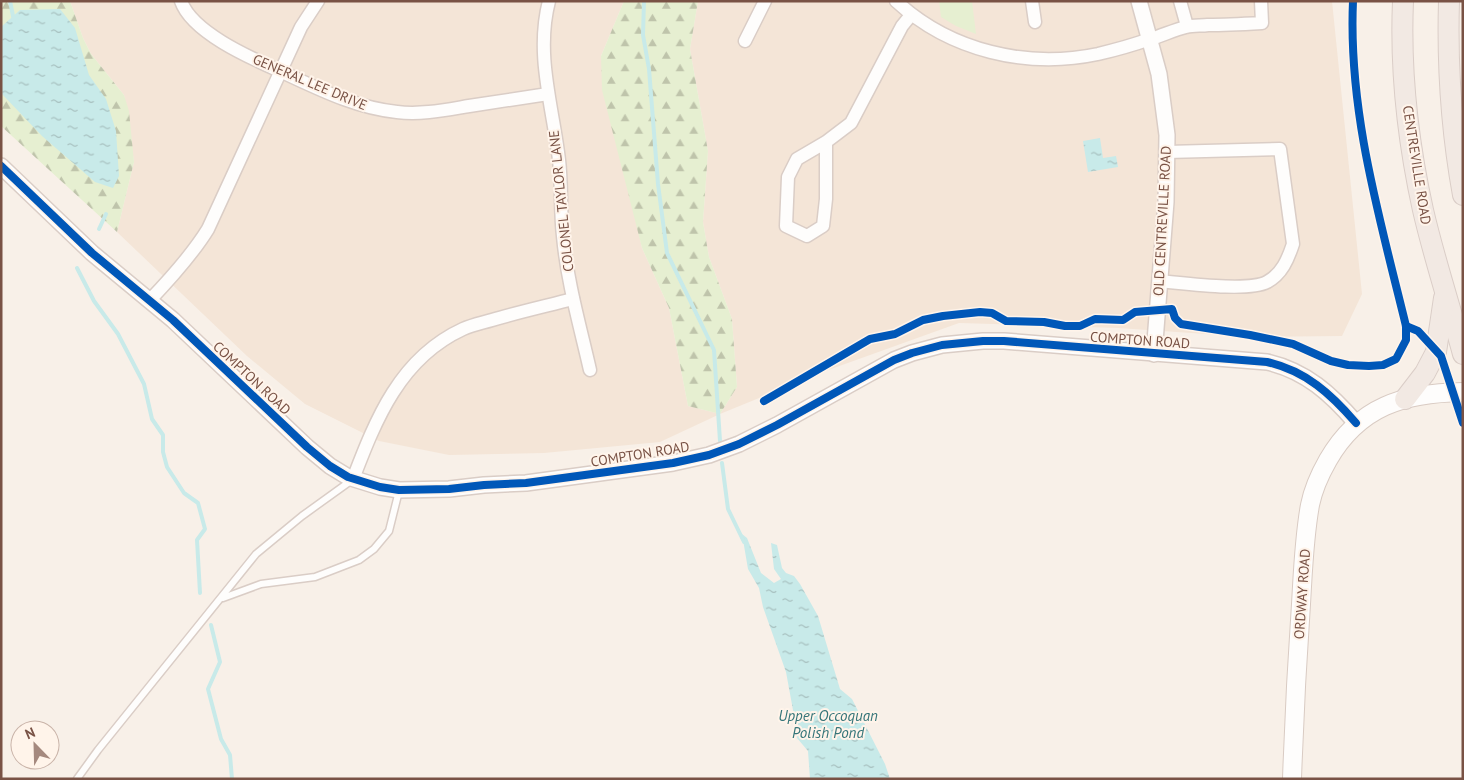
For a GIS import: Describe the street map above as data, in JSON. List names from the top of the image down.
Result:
{
  "streets": {
    "highway": ["CENTREVILLE ROAD"],
    "main road": ["ORDWAY ROAD"],
    "street": [
      "GENERAL LEE DRIVE",
      "COLONEL TAYLOR LANE",
      "OLD CENTREVILLE ROAD",
      "COMPTON ROAD"
    ]
  },
  "crossings": [
    ["GENERAL LEE DRIVE", "COLONEL TAYLOR LANE"],
    ["OLD CENTREVILLE ROAD", "COMPTON ROAD"],
    ["COMPTON ROAD", "ORDWAY ROAD"]
  ],
  "water": ["Upper Occoquan Polish Pond"],
  "north": "top left"
}
